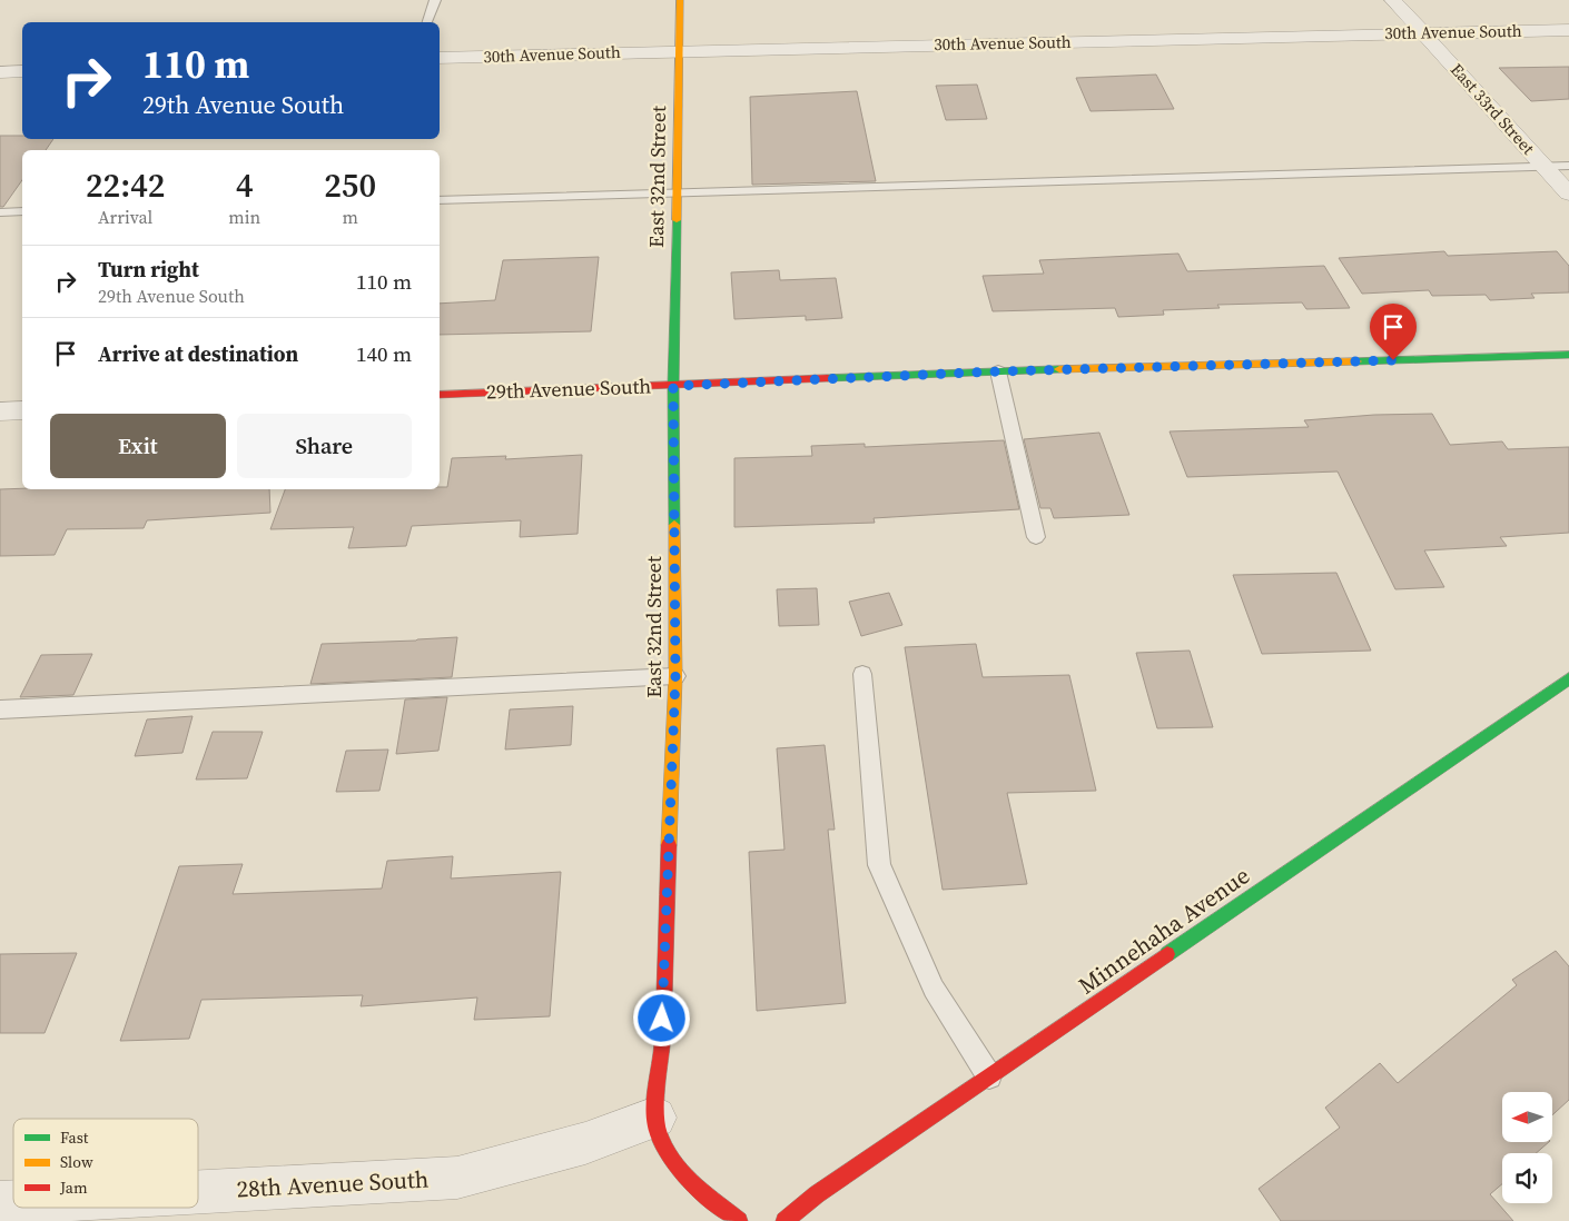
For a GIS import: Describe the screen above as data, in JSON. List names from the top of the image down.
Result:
{
  "streets": {
    "street": [
      "30th Avenue South",
      "East 33rd Street",
      "East 32nd Street",
      "29th Avenue South",
      "Minnehaha Avenue",
      "28th Avenue South"
    ]
  },
  "crossings": [
    ["30th Avenue South", "East 33rd Street"],
    ["30th Avenue South", "East 32nd Street"],
    ["East 32nd Street", "29th Avenue South"],
    ["East 32nd Street", "28th Avenue South"]
  ],
  "legend": ["Fast", "Slow", "Jam"],
  "north": "left",
  "page": {
    "turn": ["110 m", "29th Avenue South"],
    "eta": [
      "22:42",
      "Arrival",
      "4",
      "min",
      "250",
      "m"
    ],
    "list": [
      {
        "name": "Turn right",
        "note": "29th Avenue South",
        "value": "110 m"
      },
      {
        "name": "Arrive at destination",
        "value": "140 m"
      }
    ],
    "buttons": ["Exit", "Share"]
  }
}
